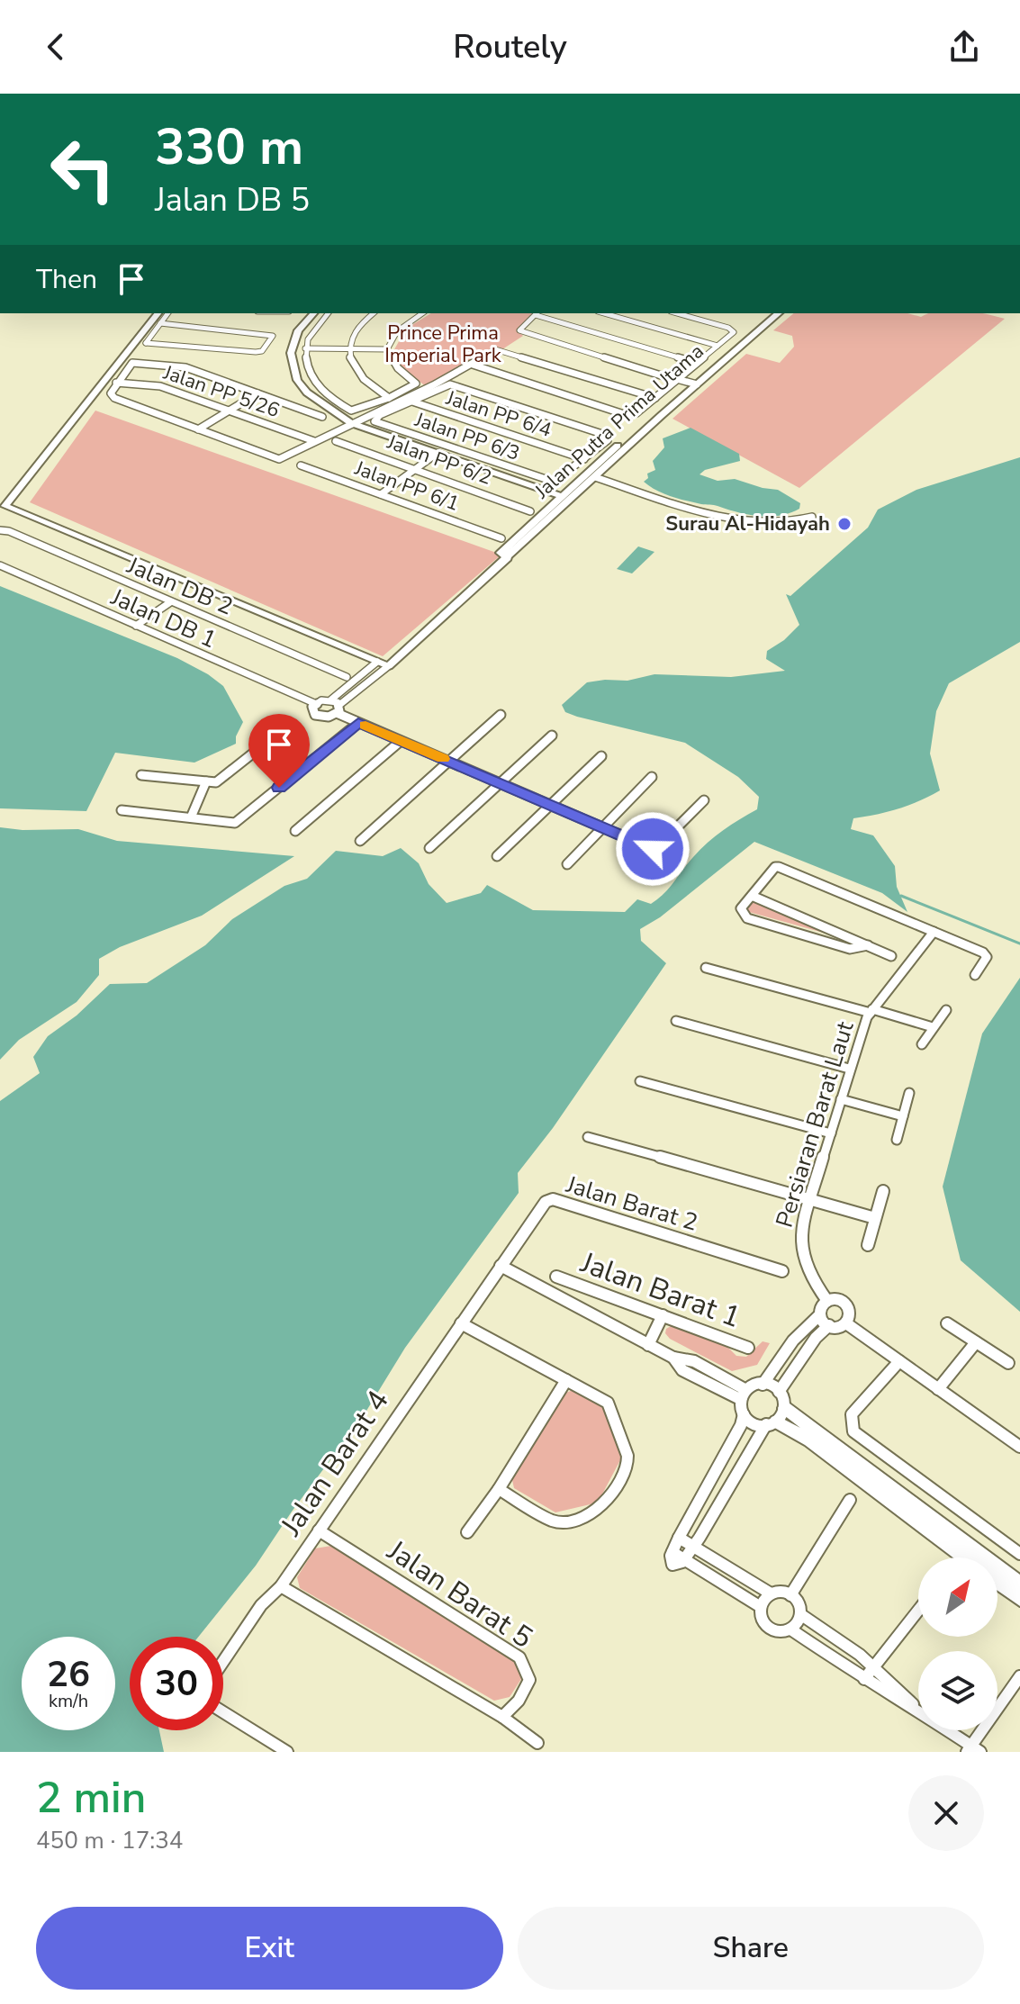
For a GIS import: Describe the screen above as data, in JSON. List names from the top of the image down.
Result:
{
  "streets": {
    "street": [
      "Jalan PP 5/26",
      "Jalan PP 6/4",
      "Jalan Putra Prima Utama",
      "Jalan PP 6/3",
      "Jalan PP 6/2",
      "Jalan PP 6/1",
      "Jalan DB 2",
      "Jalan DB 1",
      "Persiaran Barat Laut",
      "Jalan Barat 2",
      "Jalan Barat 1",
      "Jalan Barat 4",
      "Jalan Barat 5"
    ]
  },
  "crossings": [
    ["Jalan PP 6/4", "Jalan PP 6/3"],
    ["Jalan Barat 2", "Jalan Barat 4"],
    ["Jalan Barat 4", "Jalan Barat 5"]
  ],
  "parks": ["Prince Prima Imperial Park"],
  "places": ["Surau Al-Hidayah"],
  "north": "top right",
  "page": {
    "header": "Routely",
    "turn": ["330 m", "Jalan DB 5"],
    "then": "Then",
    "speed": "26 km/h",
    "limit": "30",
    "heading": ["2 min", "450 m · 17:34"],
    "buttons": ["Exit", "Share"]
  }
}
